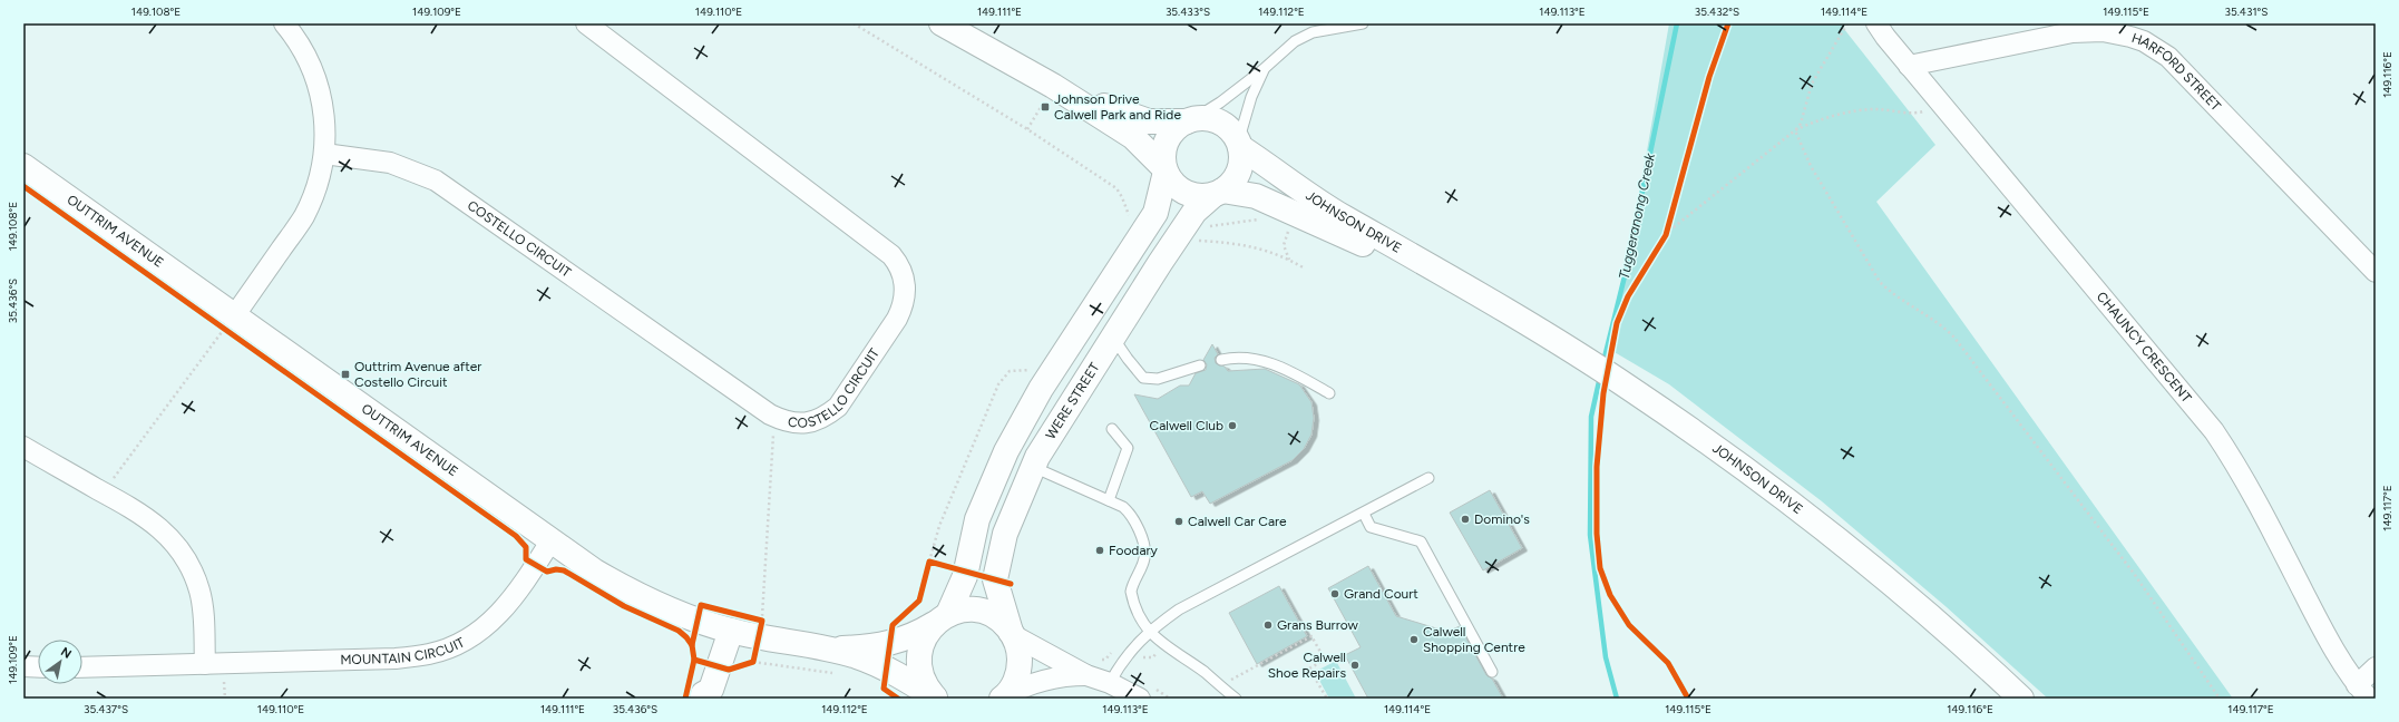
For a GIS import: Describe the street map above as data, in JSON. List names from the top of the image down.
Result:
{
  "streets": {
    "street": [
      "HARFORD STREET",
      "JOHNSON DRIVE",
      "OUTTRIM AVENUE",
      "COSTELLO CIRCUIT",
      "CHAUNCY CRESCENT",
      "WERE STREET",
      "MOUNTAIN CIRCUIT"
    ]
  },
  "crossings": [
    ["HARFORD STREET", "CHAUNCY CRESCENT"],
    ["JOHNSON DRIVE", "WERE STREET"],
    ["OUTTRIM AVENUE", "WERE STREET"],
    ["OUTTRIM AVENUE", "MOUNTAIN CIRCUIT"]
  ],
  "water": ["Tuggeranong Creek"],
  "places": {
    "transit": ["Johnson Drive Calwell Park and Ride", "Outtrim Avenue after Costello Circuit"],
    "other": [
      "Calwell Club",
      "Domino's",
      "Calwell Car Care",
      "Foodary",
      "Grand Court",
      "Grans Burrow",
      "Calwell Shopping Centre",
      "Calwell Shoe Repairs"
    ]
  },
  "north": "top right",
  "coordinates": [
    "149.108°E",
    "149.109°E",
    "149.110°E",
    "149.111°E",
    "35.433°S",
    "149.112°E",
    "149.113°E",
    "35.432°S",
    "149.114°E",
    "149.115°E",
    "35.431°S",
    "149.116°E",
    "35.436°S",
    "149.117°E",
    "35.437°S"
  ]
}
